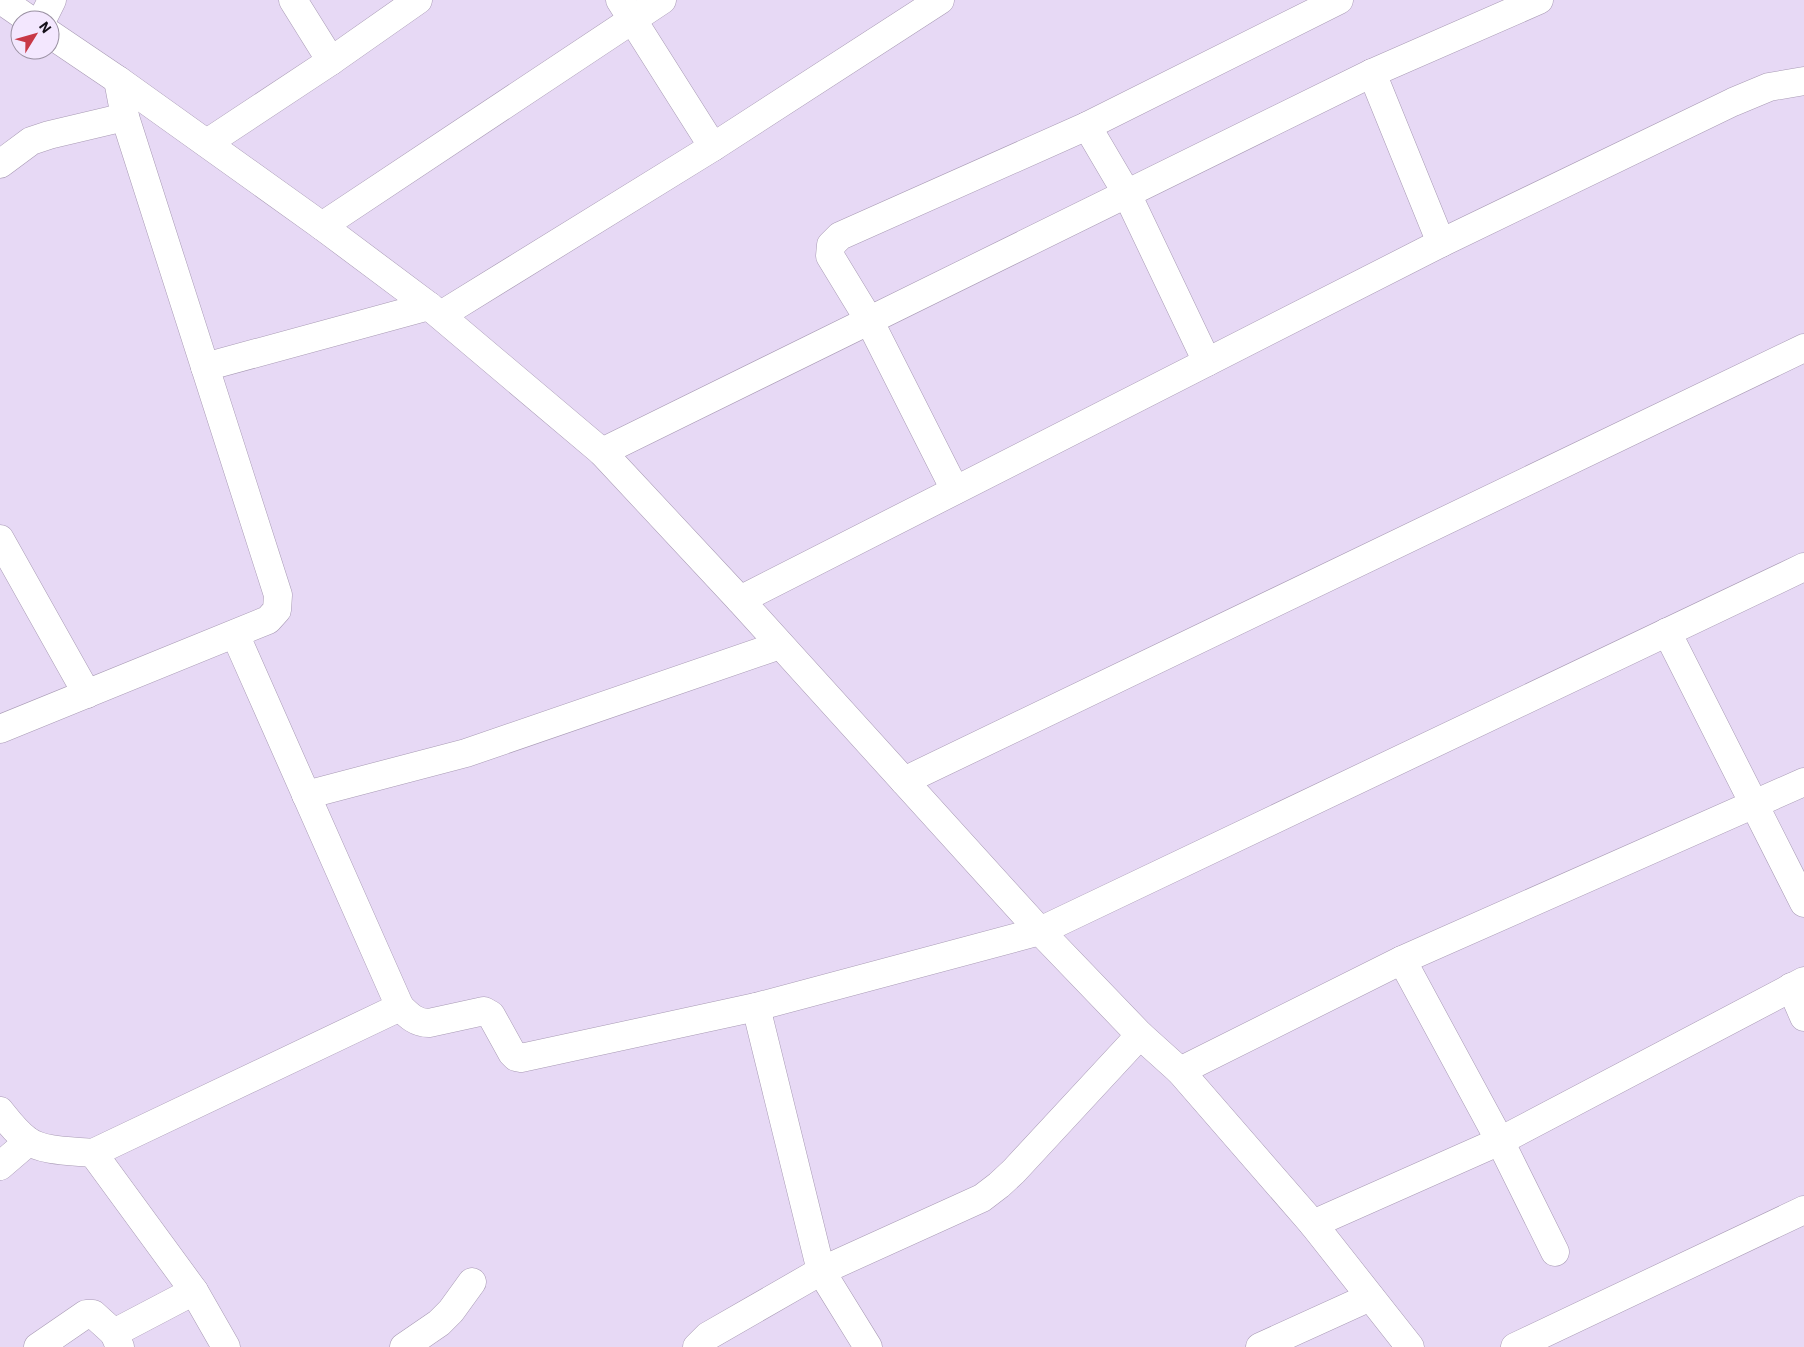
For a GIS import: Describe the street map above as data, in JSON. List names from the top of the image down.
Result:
{
  "north": "top right"
}
